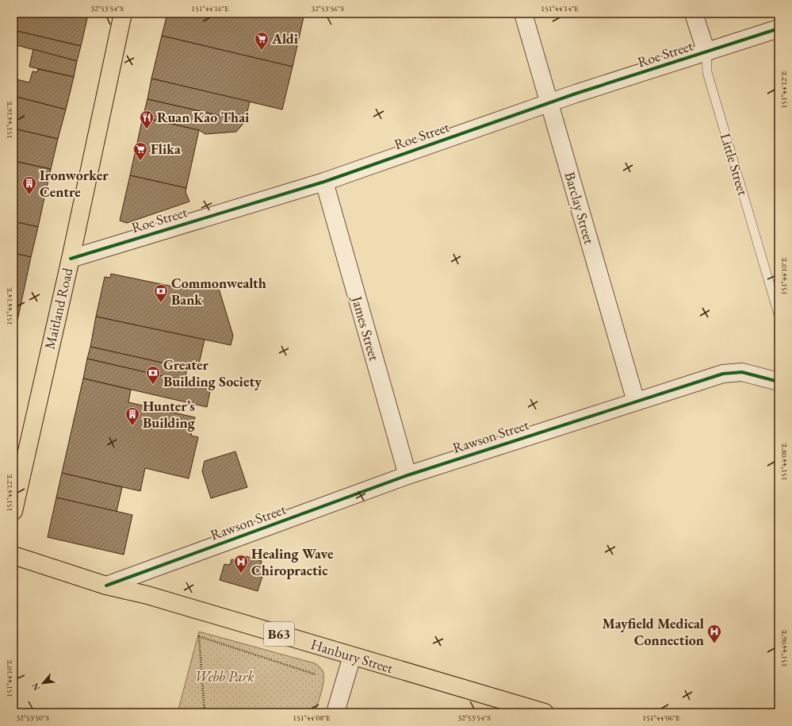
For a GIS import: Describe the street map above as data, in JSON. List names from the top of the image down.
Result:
{
  "streets": {
    "main road": ["Maitland Road", "B63", "Hanbury Street"],
    "street": [
      "Roe Street",
      "Little Street",
      "Barclay Street",
      "James Street",
      "Rawson Street"
    ]
  },
  "crossings": [
    ["Roe Street", "Little Street"],
    ["Roe Street", "Barclay Street"],
    ["Roe Street", "Maitland Road"],
    ["Roe Street", "James Street"],
    ["Barclay Street", "Rawson Street"],
    ["James Street", "Rawson Street"],
    ["Rawson Street", "Hanbury Street"]
  ],
  "parks": ["Webb Park"],
  "places": {
    "supermarket": ["Aldi", "Flika"],
    "restaurant": ["Ruan Kao Thai"],
    "building": ["Ironworker Centre", "Hunter’s Building"],
    "bank": ["Commonwealth Bank", "Greater Building Society"],
    "hospital": ["Healing Wave Chiropractic", "Mayfield Medical Connection"]
  },
  "north": "bottom left",
  "coordinates": [
    "32°53'54\"S",
    "151°44'16\"E",
    "32°53'56\"S",
    "151°44'14\"E",
    "151°44'12\"E",
    "151°44'10\"E",
    "151°44'08\"E",
    "151°44'06\"E",
    "32°53'50\"S"
  ]
}
